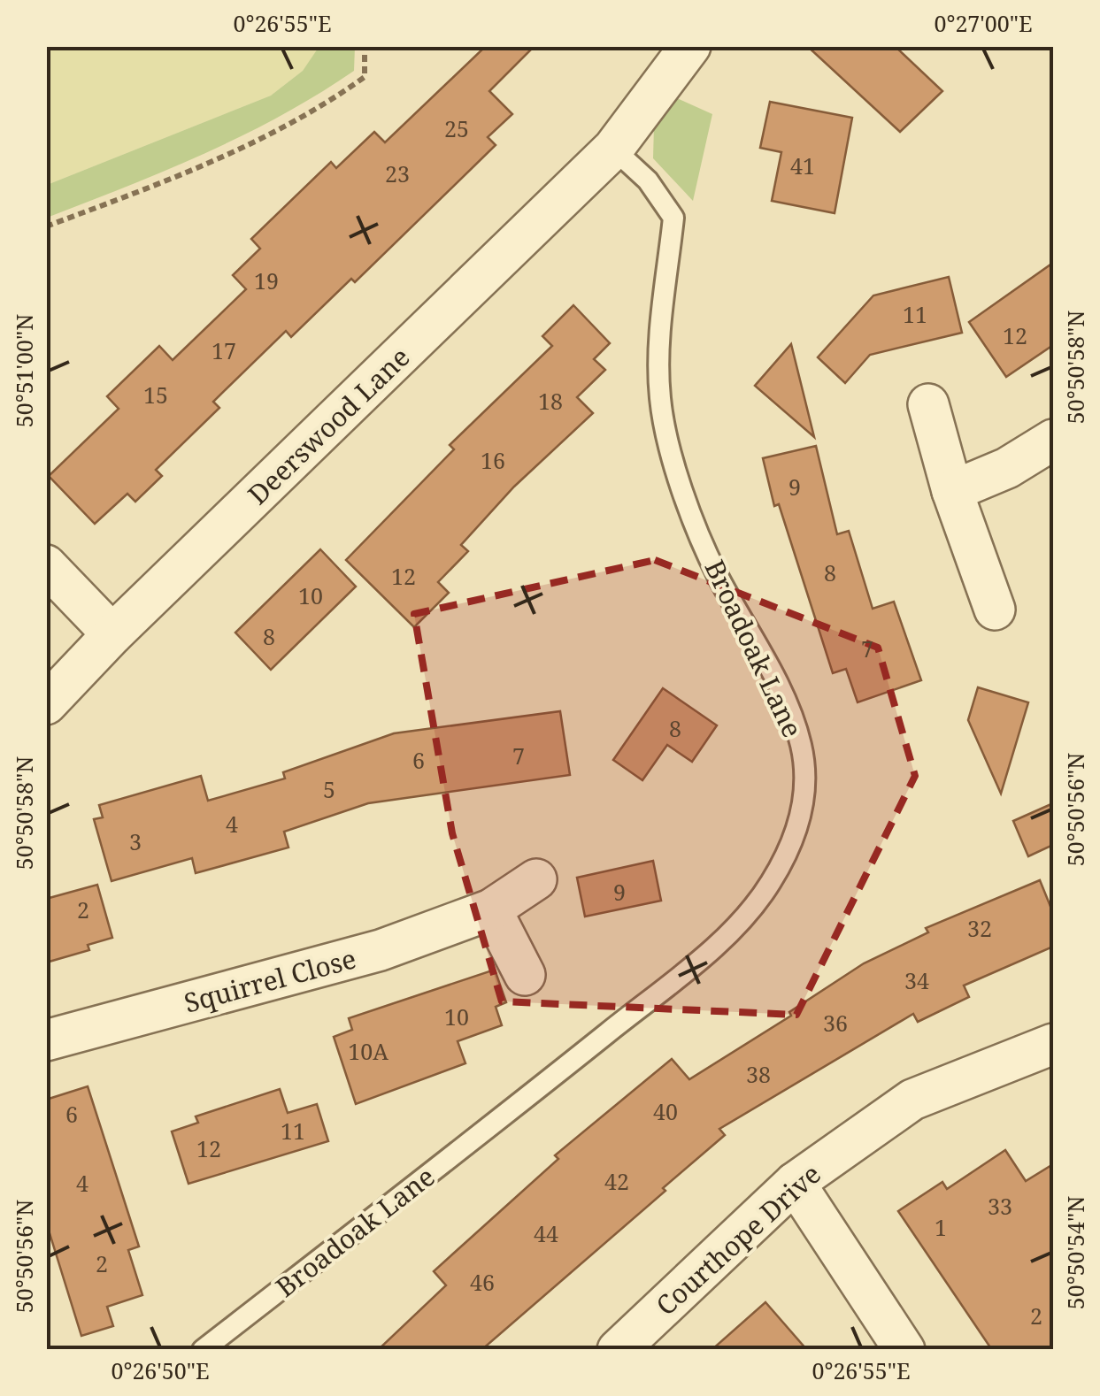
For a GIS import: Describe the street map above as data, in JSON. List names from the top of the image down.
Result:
{
  "streets": {
    "street": ["Deerswood Lane", "Squirrel Close", "Courthope Drive"],
    "lane": ["Broadoak Lane"]
  },
  "crossings": [
    ["Deerswood Lane", "Broadoak Lane"]
  ],
  "house_numbers": [
    "25",
    "41",
    "23",
    "19",
    "11",
    "12",
    "17",
    "15",
    "18",
    "16",
    "9",
    "8",
    "12",
    "10",
    "8",
    "7",
    "8",
    "7",
    "6",
    "5",
    "4",
    "3",
    "9",
    "2",
    "32",
    "34",
    "10",
    "36",
    "10A",
    "38",
    "40",
    "6",
    "11",
    "12",
    "42",
    "4",
    "33",
    "1",
    "44",
    "2",
    "46",
    "2"
  ],
  "coordinates": [
    "0°26'55\"E",
    "0°27'00\"E",
    "50°50'58\"N",
    "50°51'00\"N",
    "50°50'56\"N",
    "50°50'54\"N",
    "0°26'50\"E"
  ]
}
